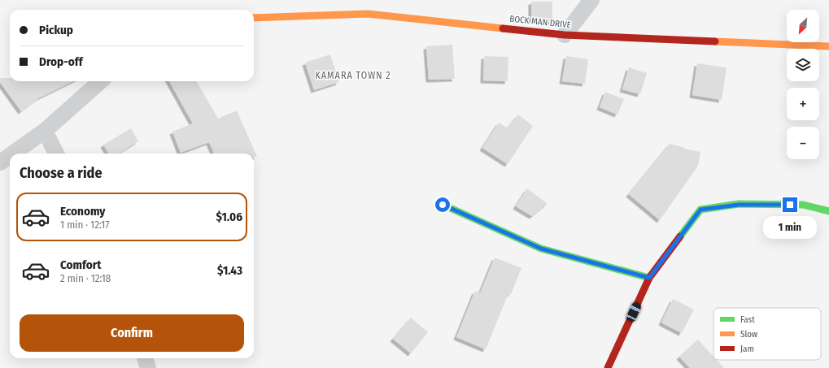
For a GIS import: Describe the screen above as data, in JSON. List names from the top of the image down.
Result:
{
  "streets": {
    "street": ["BOCK MAN DRIVE"]
  },
  "districts": ["KAMARA TOWN 2"],
  "legend": ["Fast", "Slow", "Jam"],
  "north": "bottom left",
  "page": {
    "map_buttons": ["+", "−"],
    "banner": ["Pickup", "Drop-off"],
    "heading": "Choose a ride",
    "list": [
      {
        "name": "Economy",
        "note": "1 min · 12:17",
        "value": "$1.06"
      },
      {
        "name": "Comfort",
        "note": "2 min · 12:18",
        "value": "$1.43"
      }
    ],
    "bubble": "1 min",
    "buttons": "Confirm"
  }
}
